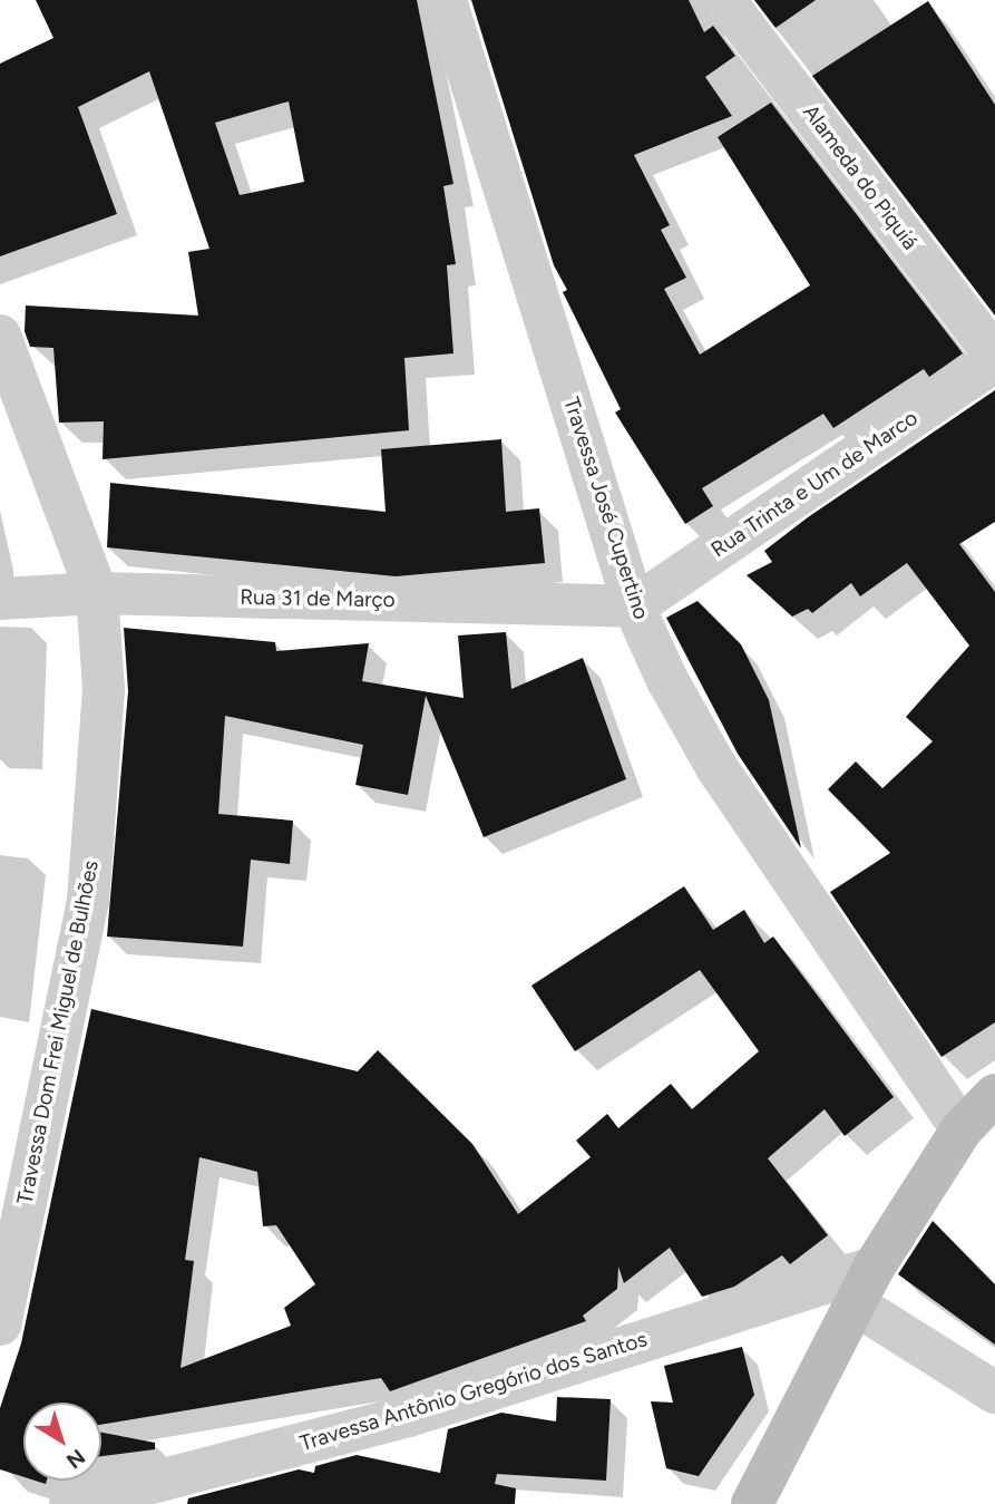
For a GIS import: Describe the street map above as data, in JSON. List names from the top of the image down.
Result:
{
  "streets": {
    "street": [
      "Alameda do Piquiá",
      "Rua Trinta e Um de Marco",
      "Travessa José Cupertino",
      "Rua 31 de Março",
      "Travessa Dom Frei Miguel de Bulhões",
      "Travessa Antônio Gregório dos Santos"
    ]
  },
  "crossings": [
    ["Alameda do Piquiá", "Rua Trinta e Um de Marco"],
    ["Rua Trinta e Um de Marco", "Travessa José Cupertino"],
    ["Rua Trinta e Um de Marco", "Rua 31 de Março"],
    ["Travessa José Cupertino", "Rua 31 de Março"],
    ["Rua 31 de Março", "Travessa Dom Frei Miguel de Bulhões"]
  ],
  "north": "bottom right"
}
